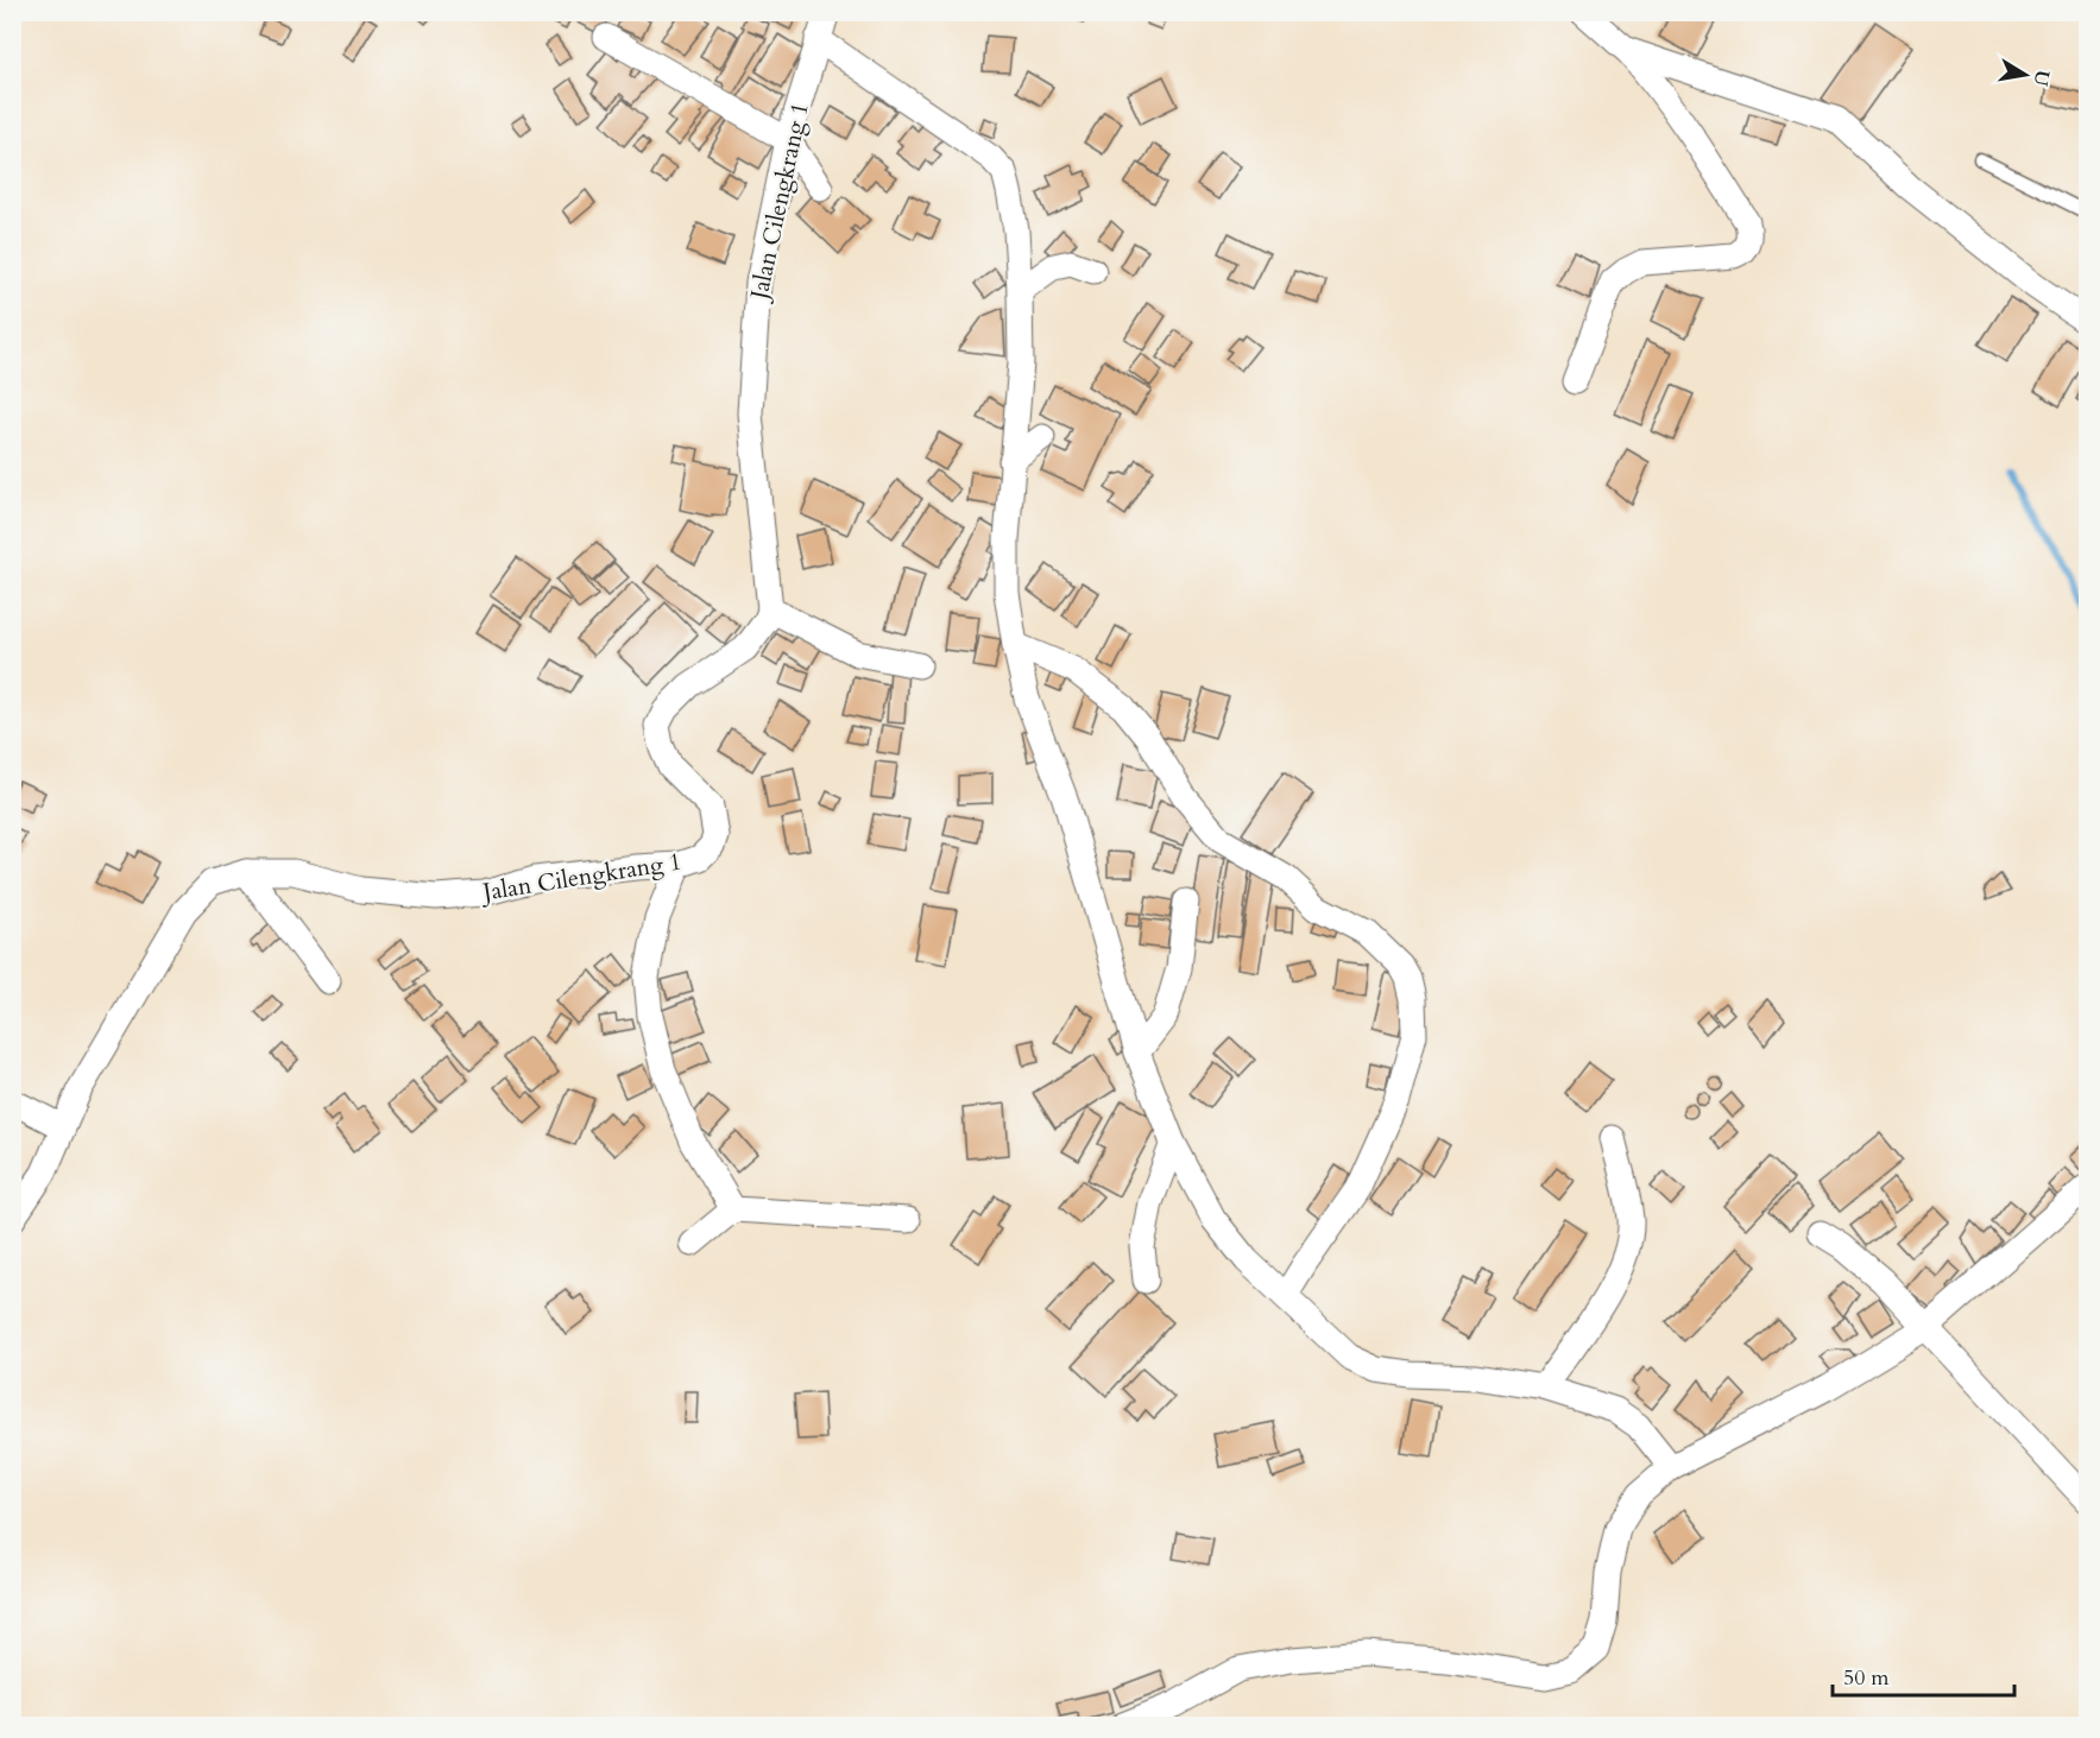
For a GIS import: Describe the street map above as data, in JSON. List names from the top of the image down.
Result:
{
  "streets": {
    "street": ["Jalan Cilengkrang 1"]
  },
  "scale_bar": "50 m",
  "north": "right"
}
